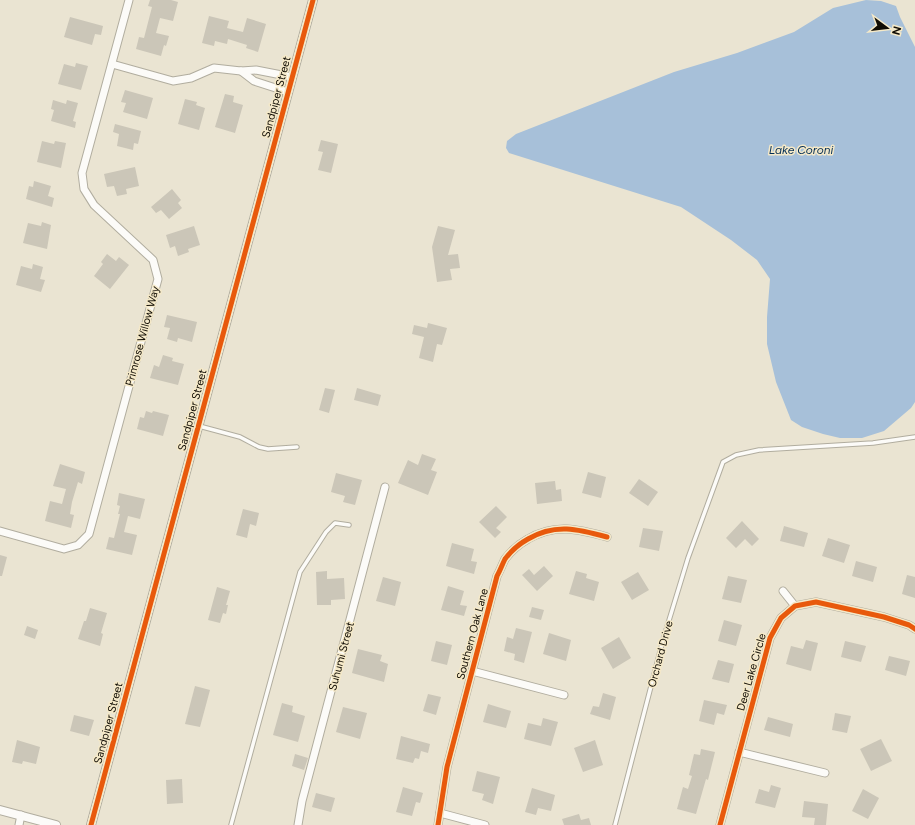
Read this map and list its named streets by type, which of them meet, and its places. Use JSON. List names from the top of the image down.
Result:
{
  "streets": {
    "street": [
      "Sandpiper Street",
      "Primrose Willow Way",
      "Southern Oak Lane",
      "Suhumi Street",
      "Deer Lake Circle"
    ],
    "lane": ["Orchard Drive"]
  },
  "water": ["Lake Coroni"],
  "north": "right"
}
